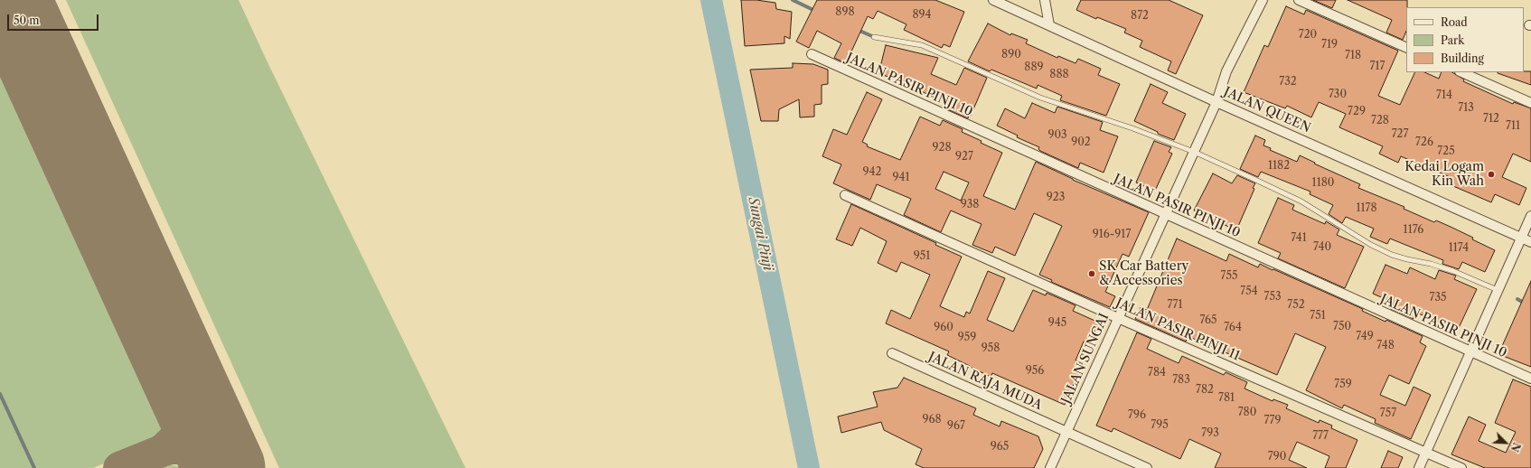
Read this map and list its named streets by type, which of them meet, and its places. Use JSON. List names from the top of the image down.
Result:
{
  "streets": {
    "street": [
      "JALAN PASIR PINJI 10",
      "JALAN QUEEN",
      "JALAN PASIR PINJI 11",
      "JALAN SUNGAI",
      "JALAN RAJA MUDA"
    ]
  },
  "crossings": [
    ["JALAN PASIR PINJI 10", "JALAN SUNGAI"],
    ["JALAN QUEEN", "JALAN SUNGAI"],
    ["JALAN PASIR PINJI 11", "JALAN SUNGAI"],
    ["JALAN SUNGAI", "JALAN RAJA MUDA"]
  ],
  "water": ["Sungai Pinji"],
  "places": ["Kedai Logam Kin Wah", "SK Car Battery & Accessories"],
  "house_numbers": [
    "898",
    "894",
    "872",
    "720",
    "719",
    "890",
    "718",
    "717",
    "889",
    "888",
    "732",
    "730",
    "714",
    "713",
    "729",
    "712",
    "728",
    "711",
    "727",
    "903",
    "902",
    "726",
    "928",
    "725",
    "927",
    "1182",
    "942",
    "941",
    "1180",
    "923",
    "938",
    "1178",
    "1176",
    "916-917",
    "741",
    "740",
    "1174",
    "951",
    "755",
    "754",
    "753",
    "735",
    "771",
    "752",
    "751",
    "765",
    "945",
    "750",
    "960",
    "764",
    "749",
    "959",
    "748",
    "958",
    "956",
    "784",
    "783",
    "759",
    "782",
    "781",
    "780",
    "757",
    "796",
    "968",
    "779",
    "795",
    "967",
    "793",
    "777",
    "965",
    "790"
  ],
  "legend": ["Road", "Park", "Building"],
  "scale_bar": "50 m",
  "north": "bottom right"
}
